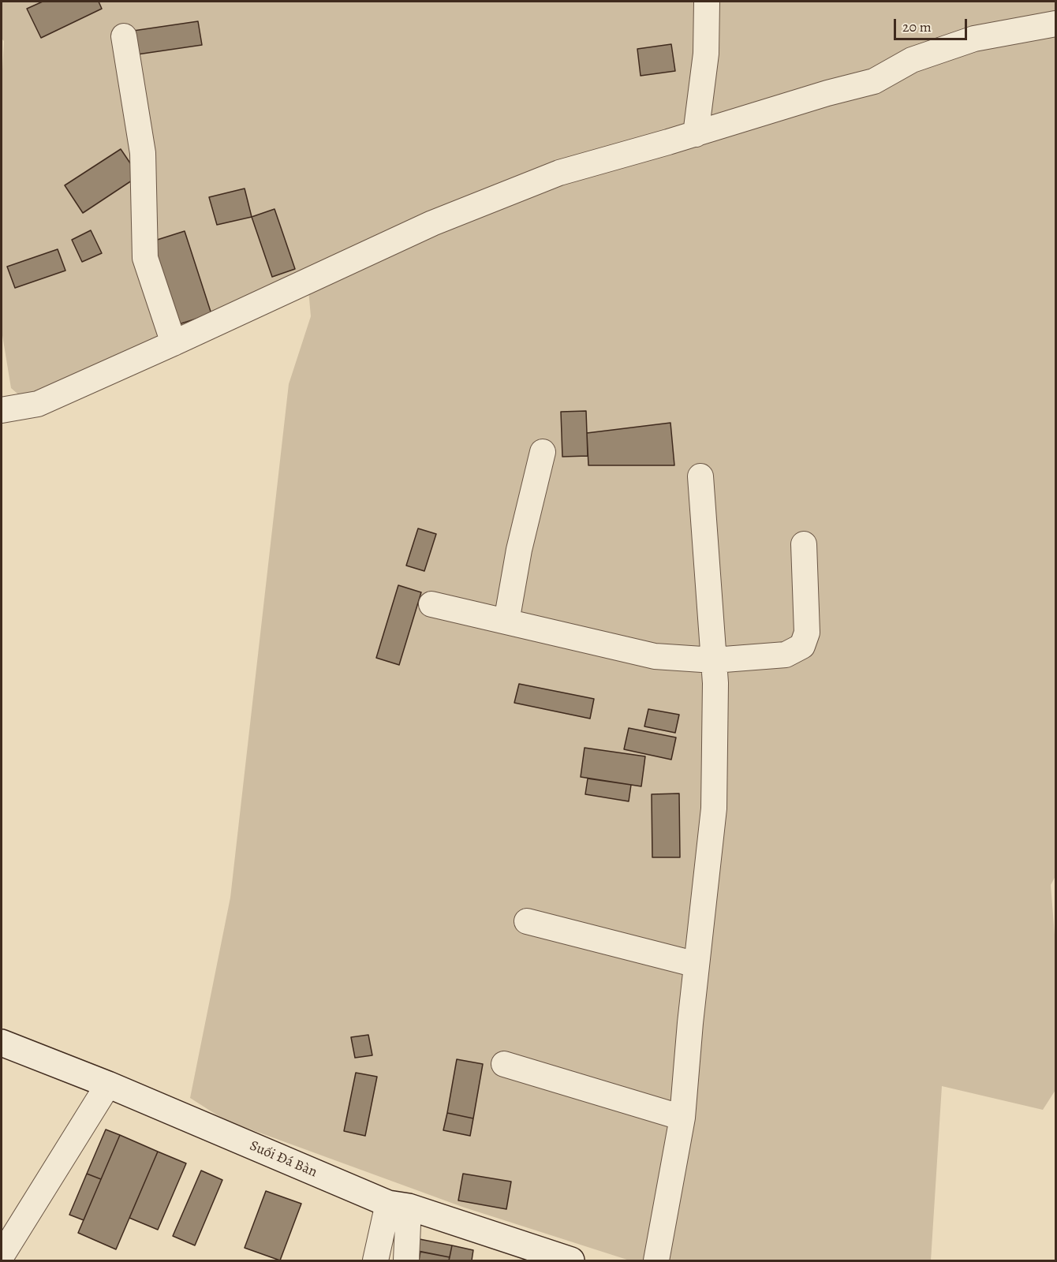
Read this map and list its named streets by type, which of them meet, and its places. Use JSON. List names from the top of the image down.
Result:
{
  "streets": {
    "street": ["Suối Đá Bàn"]
  },
  "scale_bar": "20 m"
}
